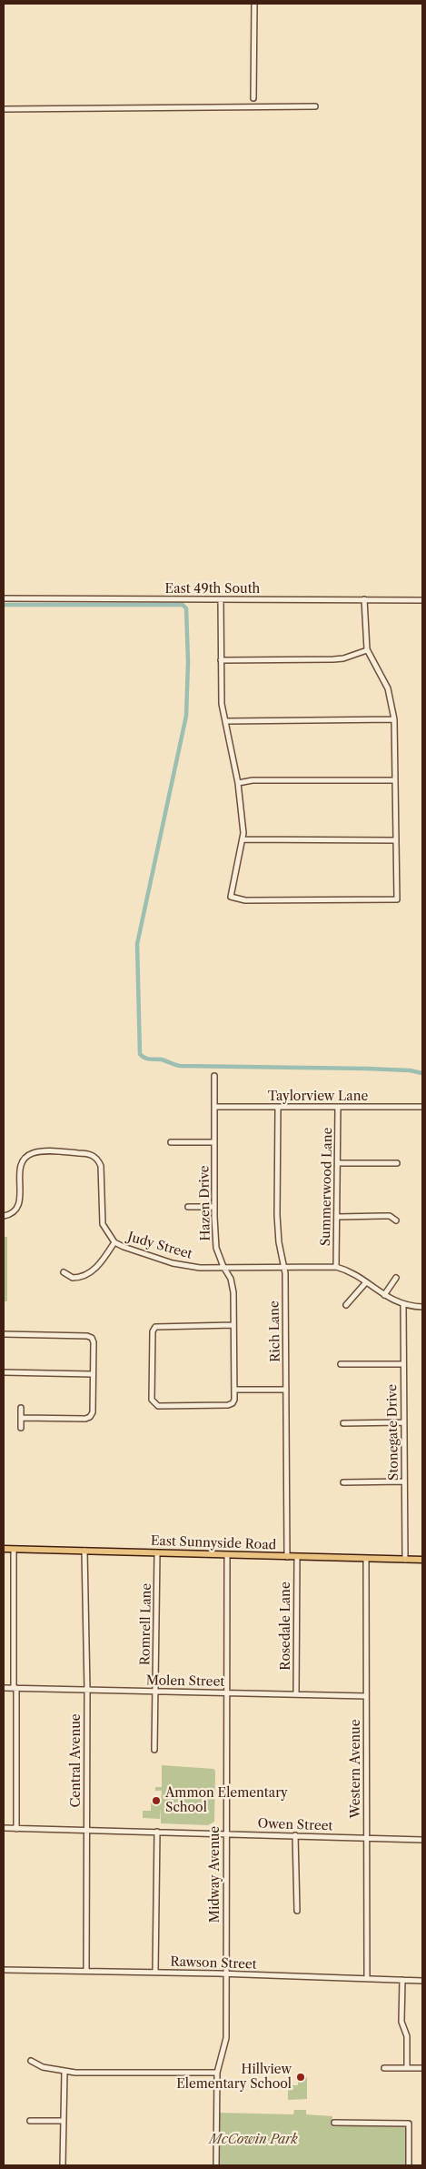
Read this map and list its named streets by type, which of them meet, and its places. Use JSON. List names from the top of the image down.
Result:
{
  "streets": {
    "main road": ["East Sunnyside Road"],
    "street": [
      "East 49th South",
      "Taylorview Lane",
      "Summerwood Lane",
      "Hazen Drive",
      "Judy Street",
      "Rich Lane",
      "Stonegate Drive",
      "Romrell Lane",
      "Rosedale Lane",
      "Molen Street",
      "Central Avenue",
      "Western Avenue",
      "Owen Street",
      "Midway Avenue",
      "Rawson Street"
    ]
  },
  "crossings": [
    ["Taylorview Lane", "Summerwood Lane"],
    ["Taylorview Lane", "Hazen Drive"],
    ["Taylorview Lane", "Rich Lane"],
    ["Summerwood Lane", "Judy Street"],
    ["Hazen Drive", "Judy Street"],
    ["Judy Street", "Rich Lane"],
    ["Judy Street", "Stonegate Drive"],
    ["Rich Lane", "East Sunnyside Road"],
    ["Stonegate Drive", "East Sunnyside Road"],
    ["East Sunnyside Road", "Romrell Lane"],
    ["East Sunnyside Road", "Rosedale Lane"],
    ["East Sunnyside Road", "Central Avenue"],
    ["East Sunnyside Road", "Western Avenue"],
    ["East Sunnyside Road", "Midway Avenue"],
    ["Romrell Lane", "Molen Street"],
    ["Rosedale Lane", "Molen Street"],
    ["Molen Street", "Central Avenue"],
    ["Molen Street", "Western Avenue"],
    ["Molen Street", "Midway Avenue"],
    ["Central Avenue", "Owen Street"],
    ["Central Avenue", "Rawson Street"],
    ["Western Avenue", "Owen Street"],
    ["Western Avenue", "Rawson Street"],
    ["Owen Street", "Midway Avenue"],
    ["Midway Avenue", "Rawson Street"]
  ],
  "parks": ["McCowin Park"],
  "places": ["Ammon Elementary School", "Hillview Elementary School"]
}
